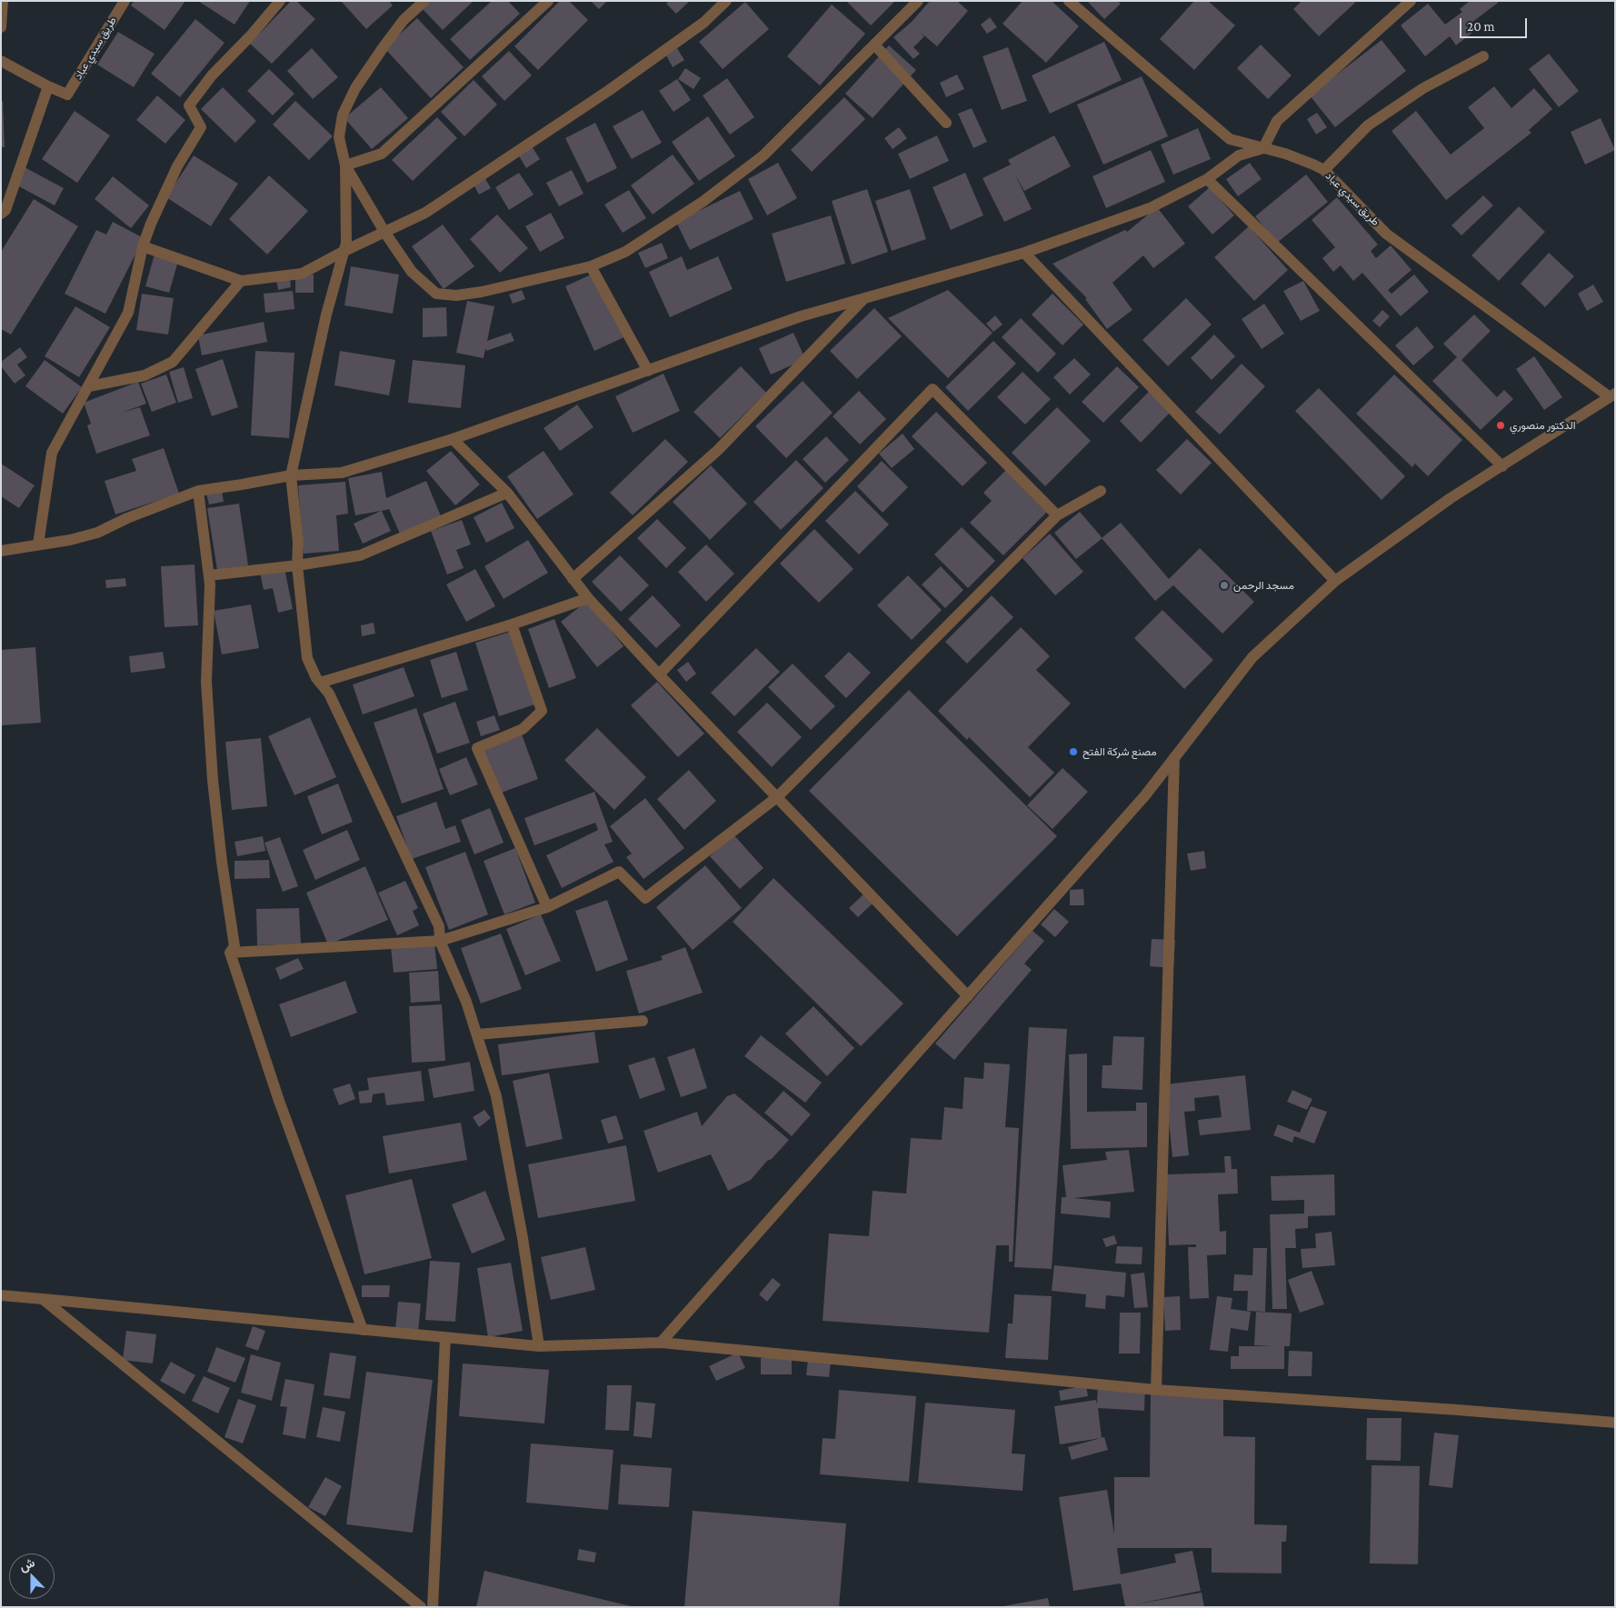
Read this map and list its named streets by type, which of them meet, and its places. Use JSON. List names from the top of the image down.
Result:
{
  "streets": {
    "street": ["طريق سيدي عباد"]
  },
  "places": ["الدكتور منصوري", "مسجد الرحمن", "مصنع شركة الفتح"],
  "scale_bar": "20 m",
  "north": "top"
}
